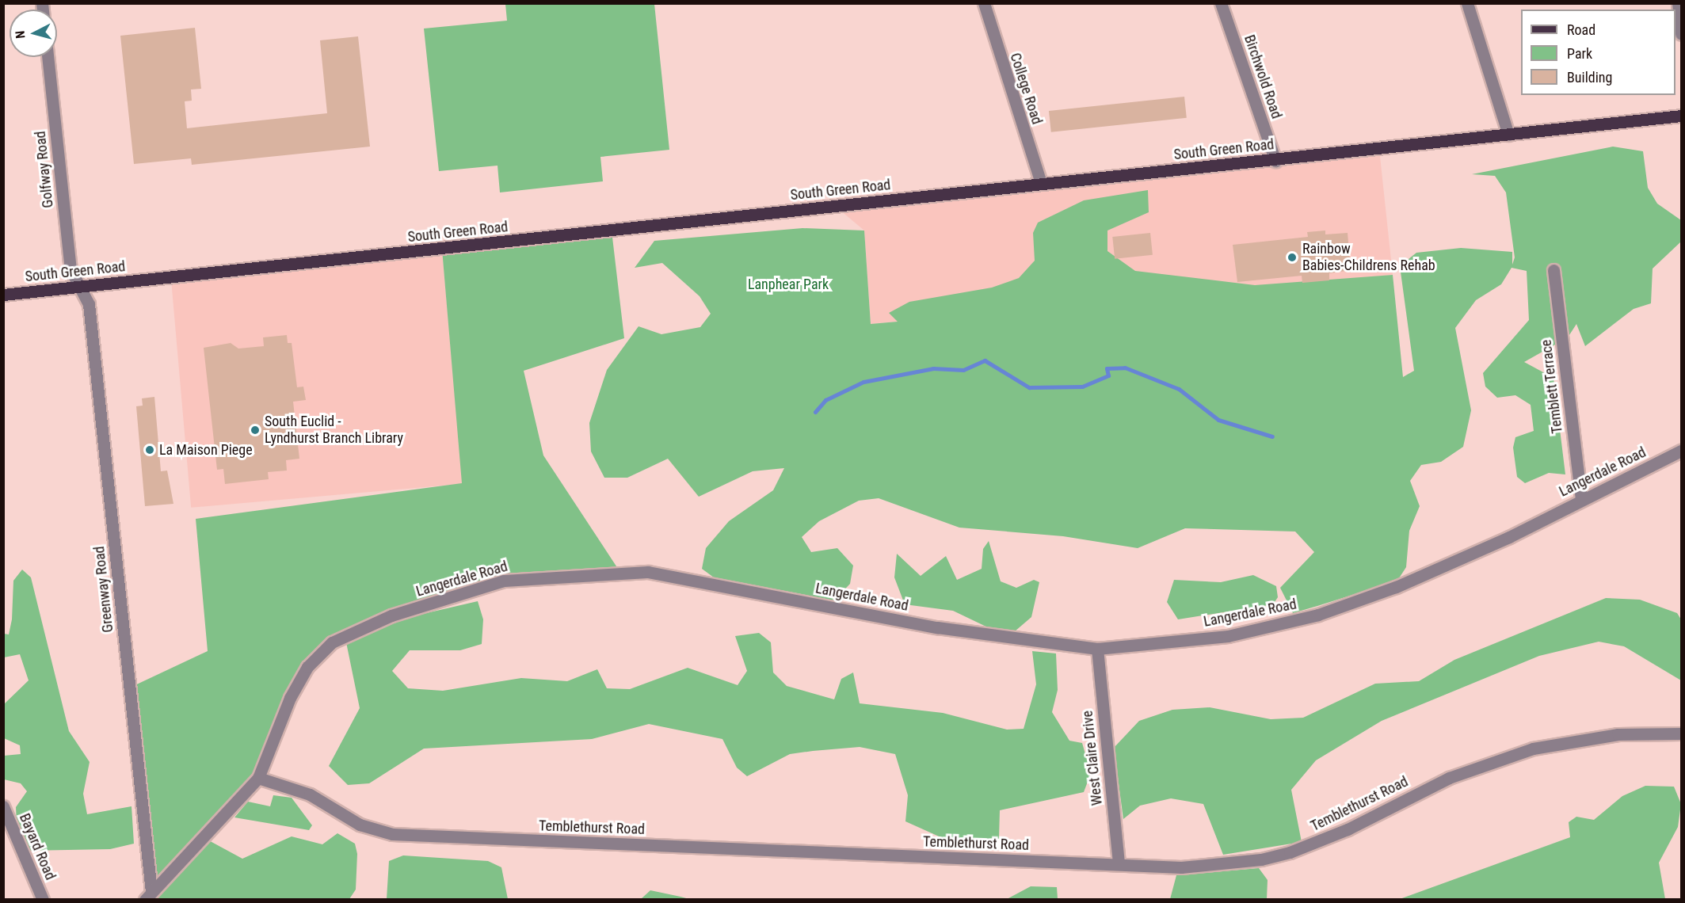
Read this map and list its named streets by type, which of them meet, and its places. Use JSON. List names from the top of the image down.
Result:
{
  "streets": {
    "main road": ["South Green Road"],
    "street": [
      "Birchwold Road",
      "College Road",
      "Golfway Road",
      "Temblett Terrace",
      "Langerdale Road",
      "Greenway Road",
      "West Claire Drive",
      "Temblethurst Road",
      "Bayard Road"
    ]
  },
  "crossings": [
    ["Birchwold Road", "South Green Road"],
    ["College Road", "South Green Road"],
    ["South Green Road", "Golfway Road"],
    ["South Green Road", "Greenway Road"],
    ["Golfway Road", "Greenway Road"],
    ["Temblett Terrace", "Langerdale Road"],
    ["Langerdale Road", "Greenway Road"],
    ["Langerdale Road", "West Claire Drive"],
    ["Langerdale Road", "Temblethurst Road"],
    ["West Claire Drive", "Temblethurst Road"]
  ],
  "parks": ["Lanphear Park"],
  "places": ["Rainbow Babies-Childrens Rehab", "South Euclid - Lyndhurst Branch Library", "La Maison Piege"],
  "legend": ["Road", "Park", "Building"],
  "north": "left"
}
